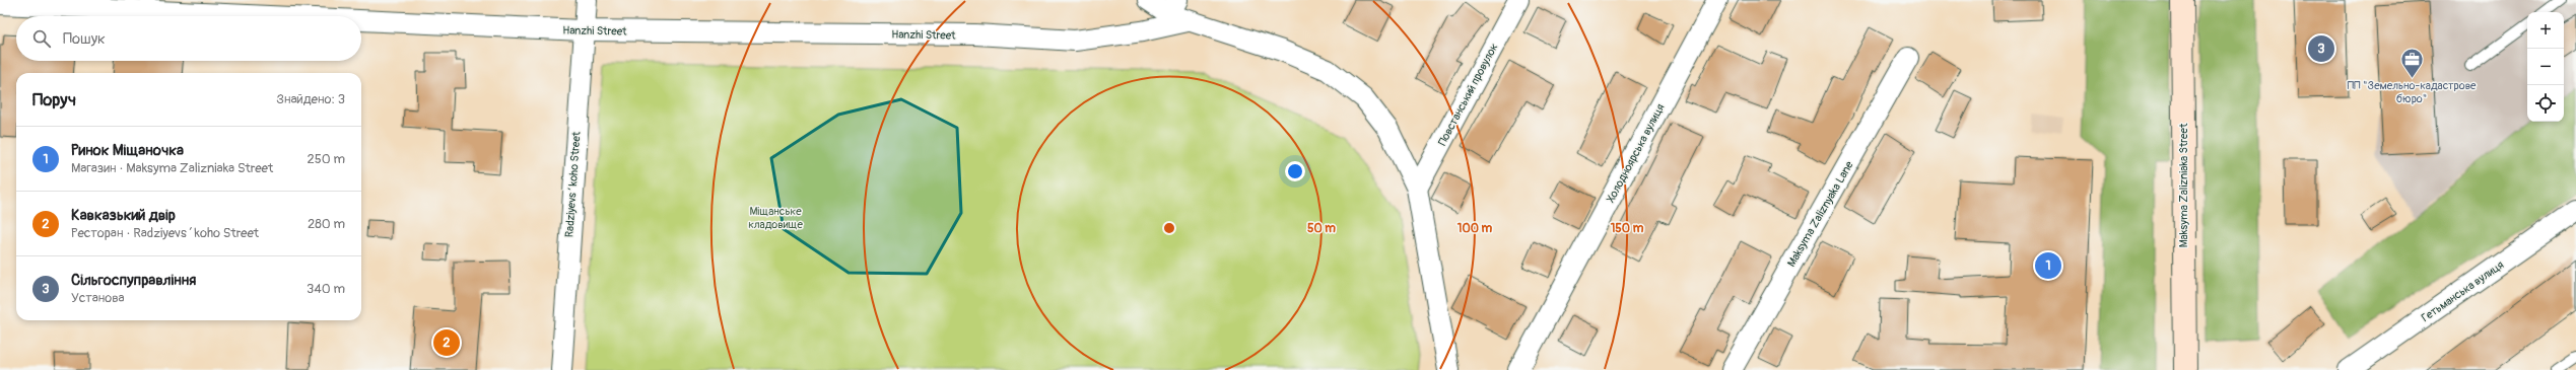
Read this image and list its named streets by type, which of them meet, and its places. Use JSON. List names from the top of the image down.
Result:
{
  "streets": {
    "main road": ["Maksyma Zalizniaka Street"],
    "street": [
      "Hanzhi Street",
      "Повстанський провулок",
      "Холодноярська вулиця",
      "Radziyevsʹkoho Street",
      "Maksyma Zaliznyaka Lane",
      "Гетьманська вулиця"
    ]
  },
  "crossings": [
    ["Hanzhi Street", "Radziyevsʹkoho Street"]
  ],
  "parks": ["Міщанське кладовище"],
  "places": {
    "office": ["ПП \"Земельно-кадастрове бюро\""]
  },
  "page": {
    "map_buttons": ["+", "−"],
    "search": "Пошук",
    "pins": ["3", "1", "2"],
    "heading": ["Поруч", "Знайдено: 3"],
    "list": [
      {
        "mark": "1",
        "name": "Ринок Міщаночка",
        "note": "Магазин · Maksyma Zalizniaka Street",
        "value": "250 m"
      },
      {
        "mark": "2",
        "name": "Кавказький двір",
        "note": "Ресторан · Radziyevsʹkoho Street",
        "value": "280 m"
      },
      {
        "mark": "3",
        "name": "Сільгоспуправління",
        "note": "Установа",
        "value": "340 m"
      }
    ]
  },
  "rings": ["50 m", "100 m", "150 m"]
}
